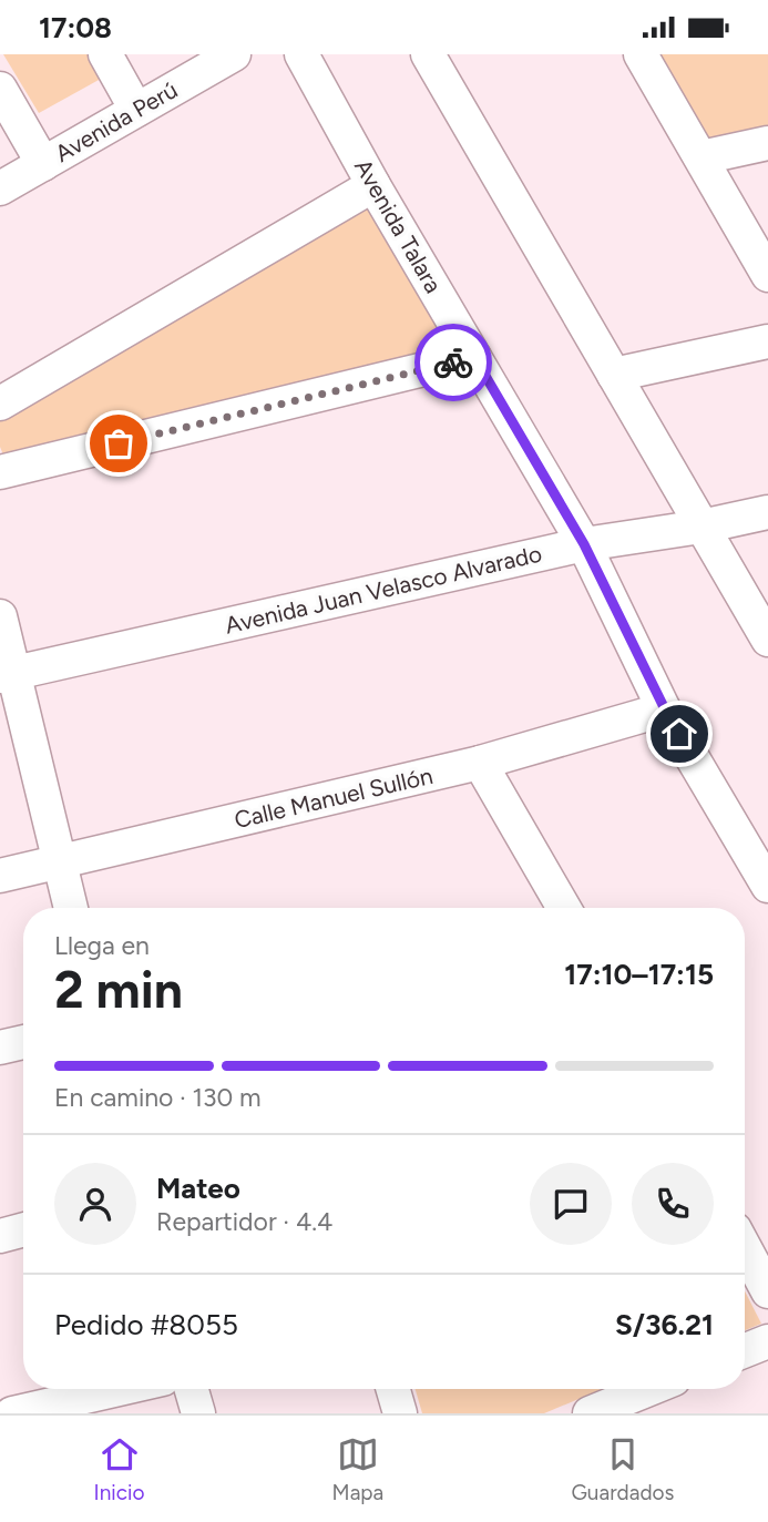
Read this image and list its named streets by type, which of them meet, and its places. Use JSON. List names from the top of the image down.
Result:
{
  "streets": {
    "street": [
      "Avenida Perú",
      "Avenida Talara",
      "Avenida Juan Velasco Alvarado",
      "Calle Manuel Sullón"
    ]
  },
  "crossings": [
    ["Avenida Talara", "Avenida Juan Velasco Alvarado"],
    ["Avenida Talara", "Calle Manuel Sullón"]
  ],
  "page": {
    "status": "17:08",
    "heading": ["2 min", "Llega en", "17:10–17:15"],
    "panel": [
      "Mateo",
      "Repartidor · 4.4",
      "Pedido #8055",
      "S/36.21"
    ],
    "bar": "En camino · 130 m",
    "tabs": ["Inicio", "Mapa", "Guardados"]
  }
}
